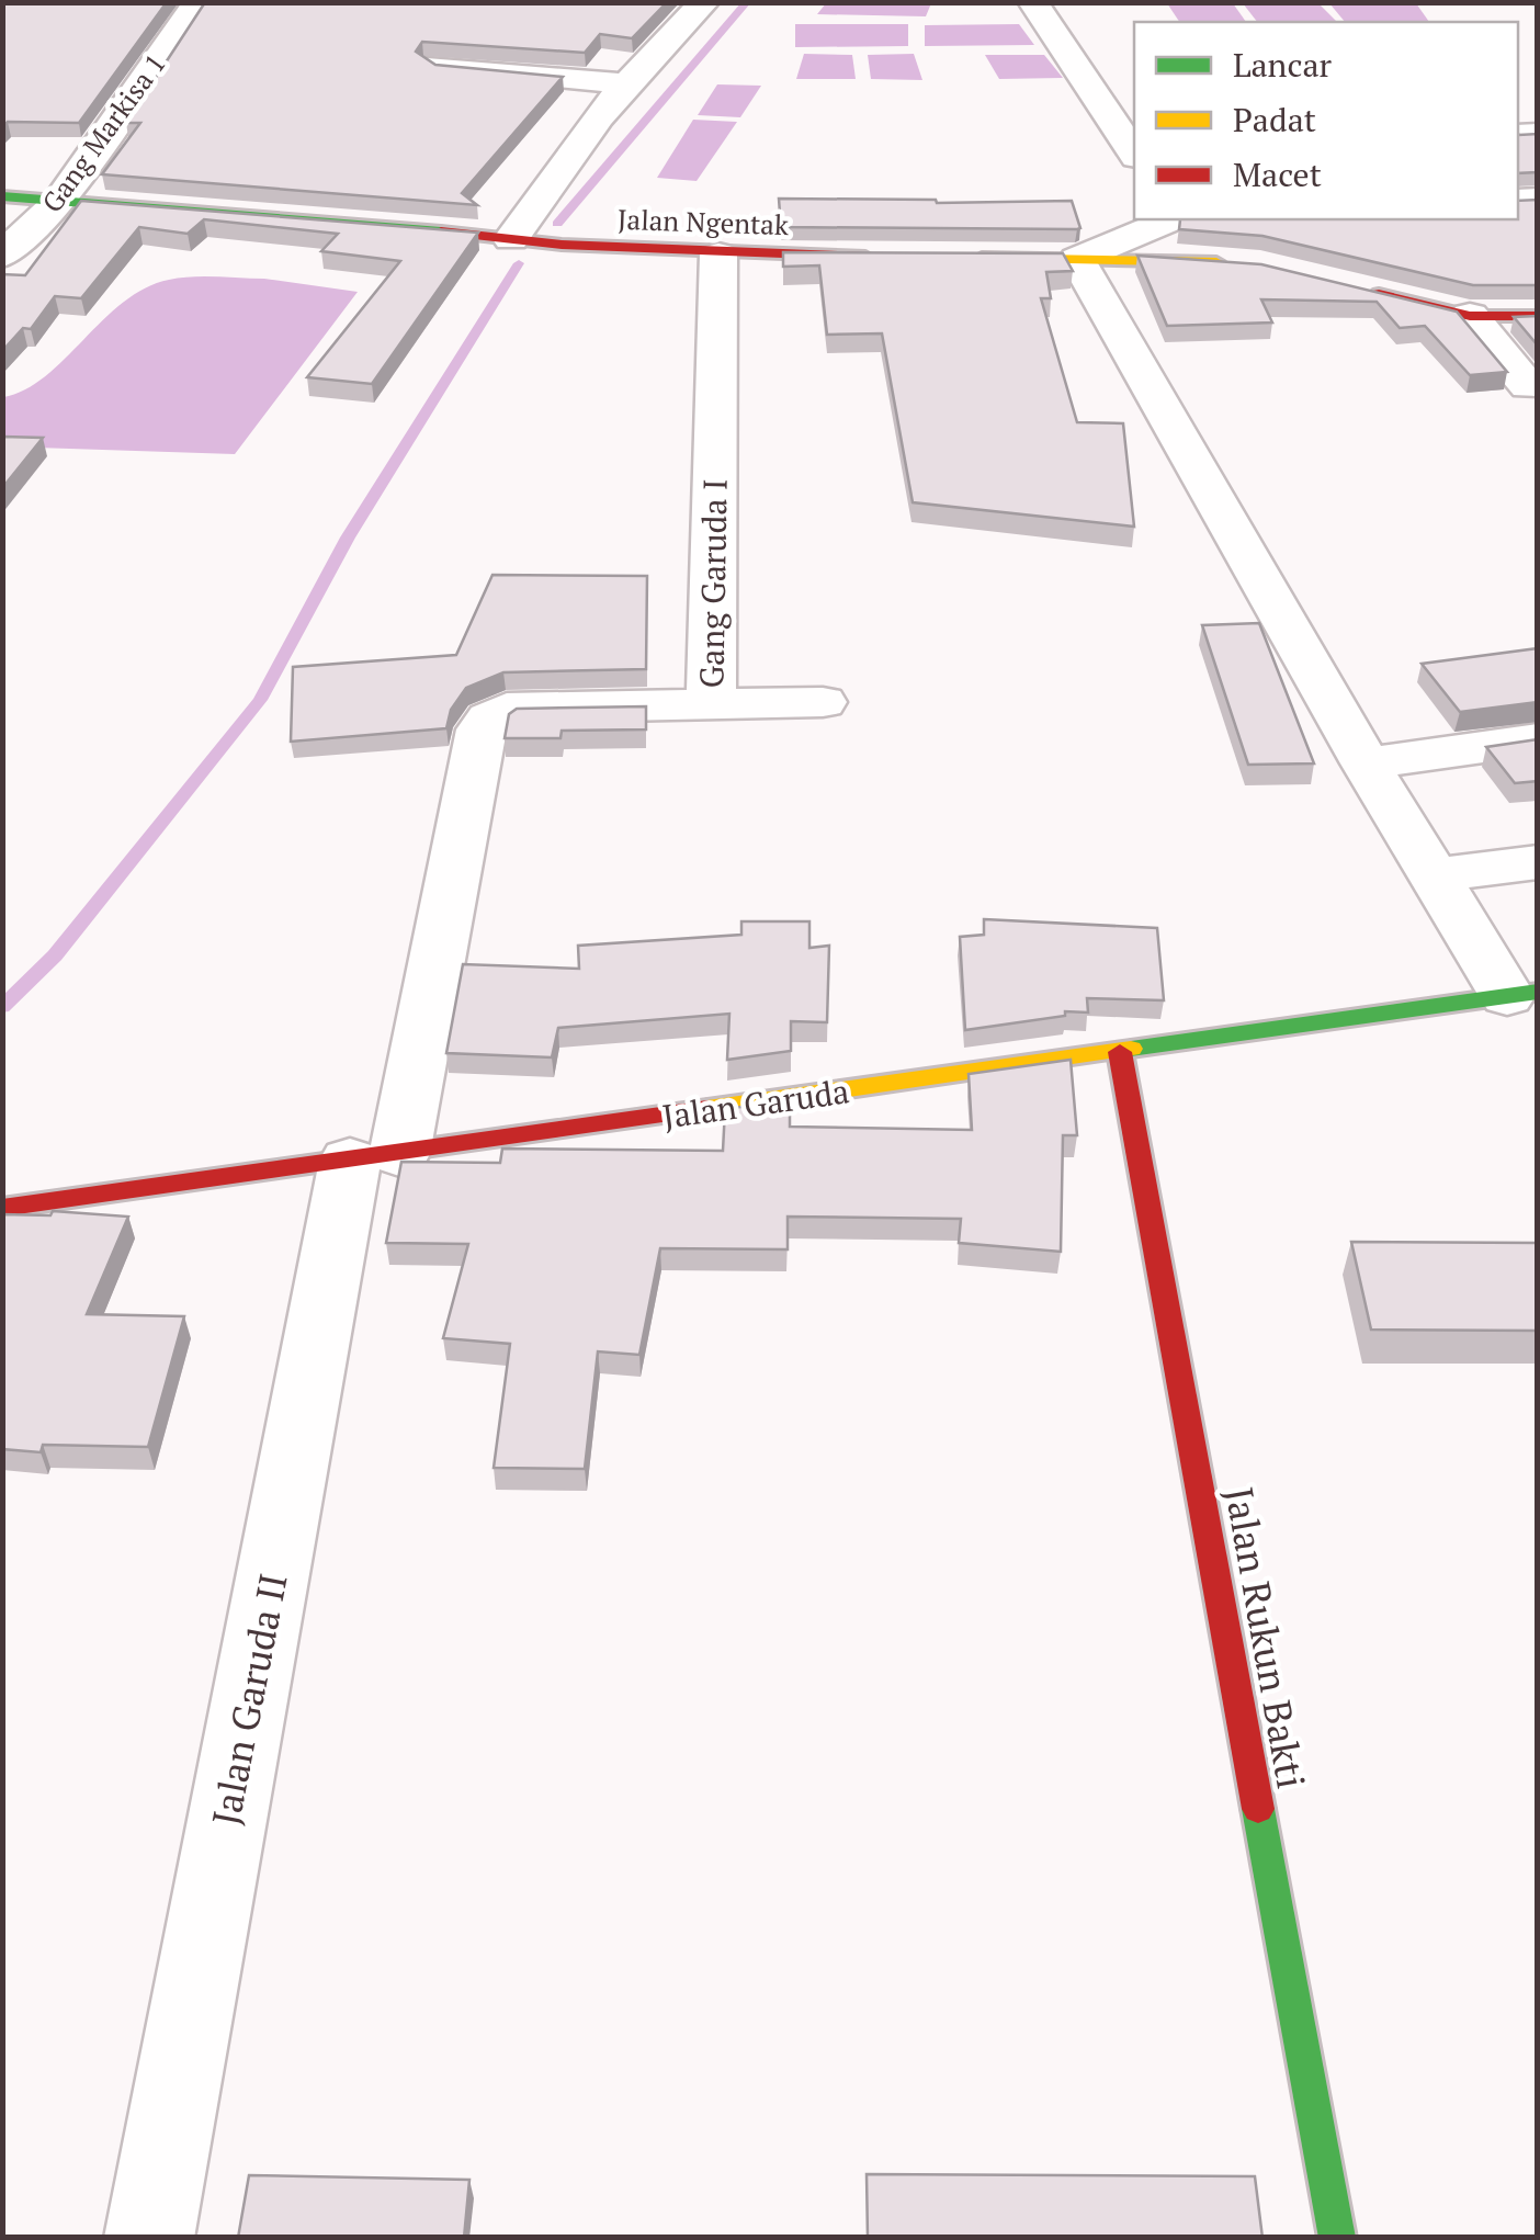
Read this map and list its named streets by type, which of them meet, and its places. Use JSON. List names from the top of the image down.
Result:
{
  "streets": {
    "street": [
      "Gang Markisa 1",
      "Jalan Ngentak",
      "Gang Garuda I",
      "Jalan Garuda",
      "Jalan Rukun Bakti",
      "Jalan Garuda II"
    ]
  },
  "crossings": [
    ["Gang Markisa 1", "Jalan Ngentak"],
    ["Jalan Ngentak", "Gang Garuda I"],
    ["Gang Garuda I", "Jalan Garuda"],
    ["Gang Garuda I", "Jalan Garuda II"],
    ["Jalan Garuda", "Jalan Rukun Bakti"],
    ["Jalan Garuda", "Jalan Garuda II"]
  ],
  "legend": ["Lancar", "Padat", "Macet"]
}
